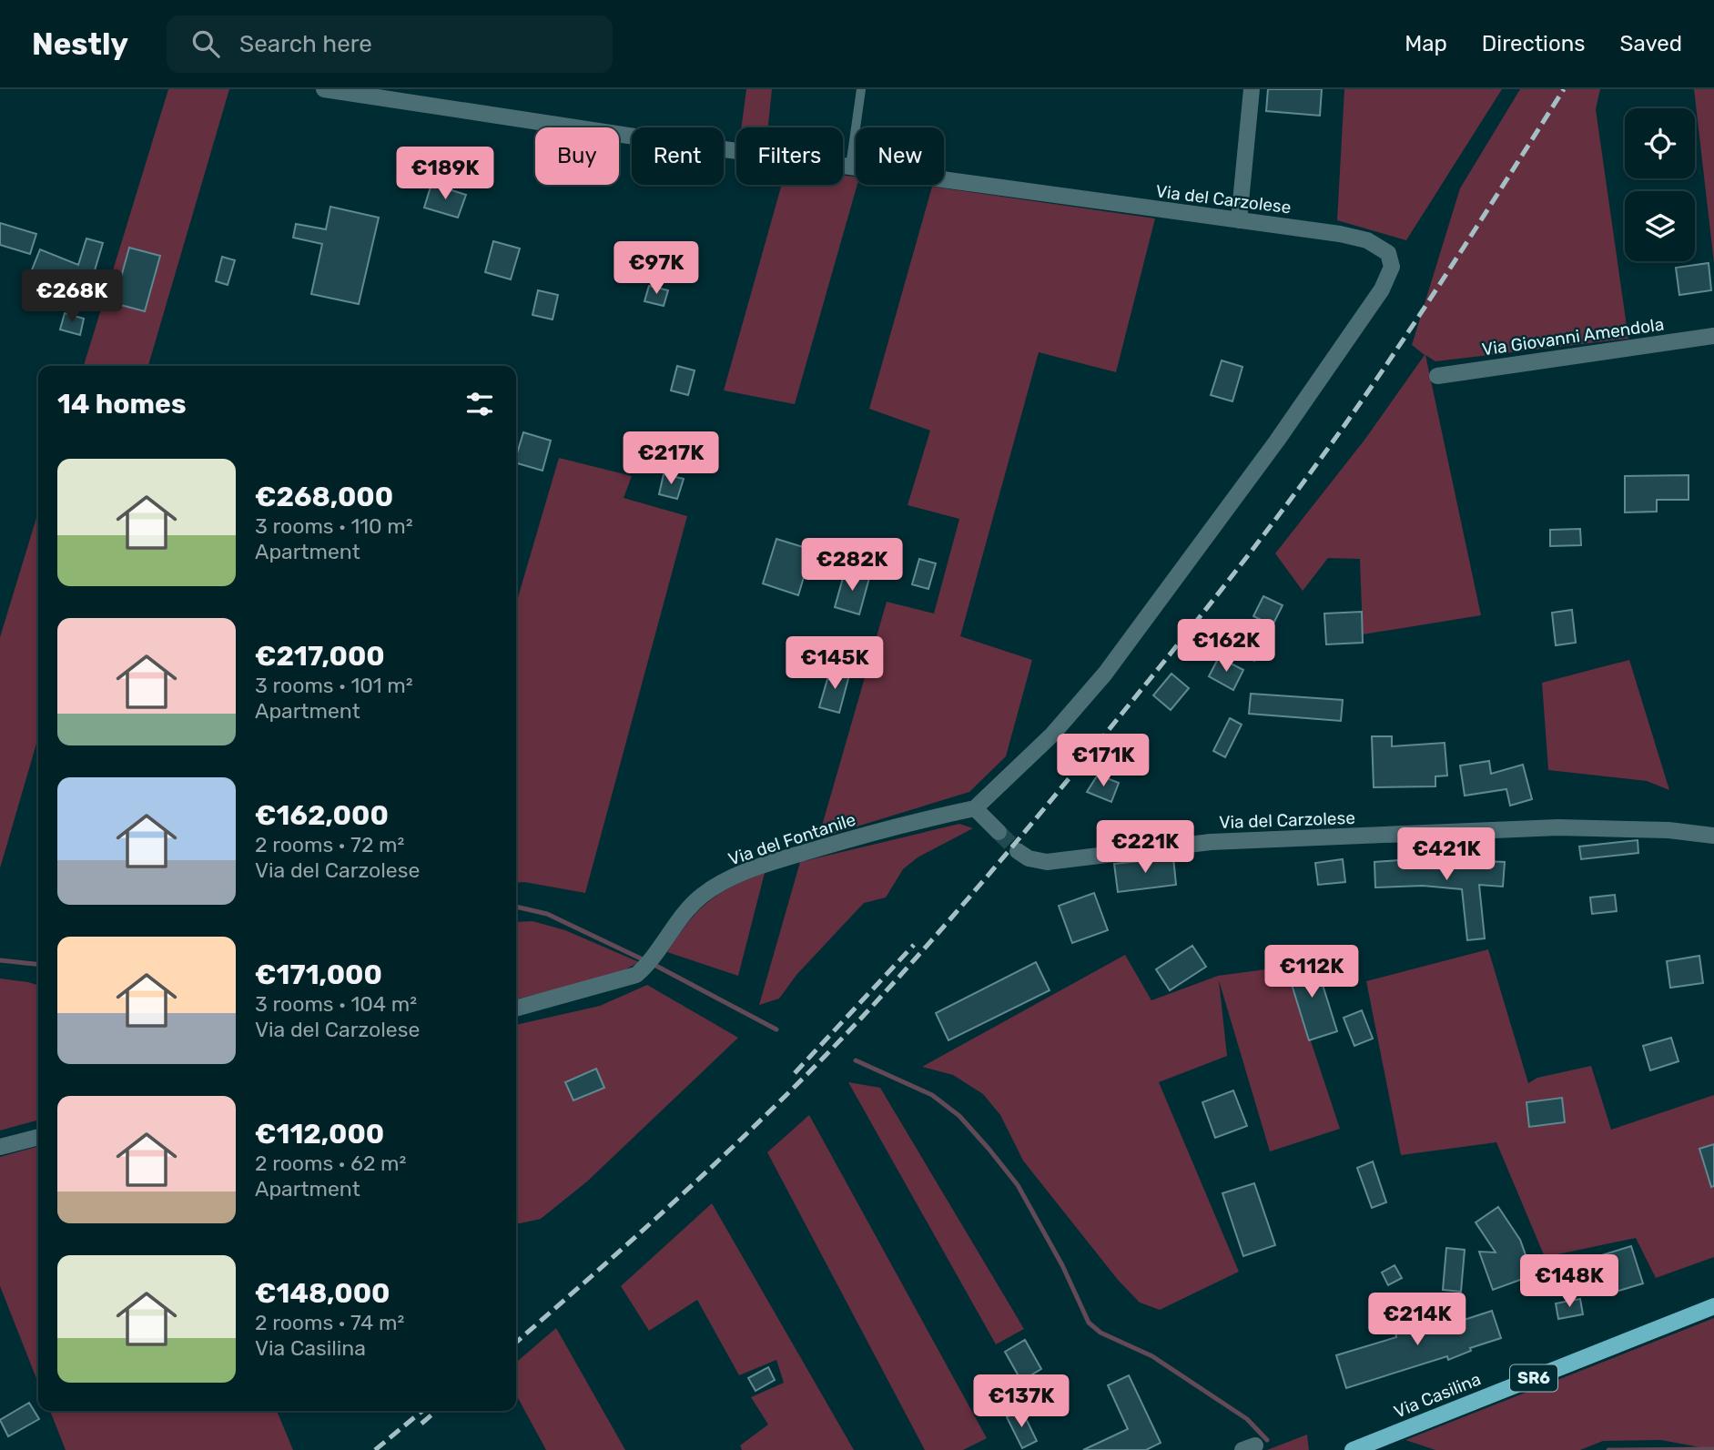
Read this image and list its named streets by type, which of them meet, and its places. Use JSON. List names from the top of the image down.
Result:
{
  "streets": {
    "main road": ["SR6", "Via Casilina"],
    "street": ["Via del Carzolese", "Via Giovanni Amendola", "Via del Fontanile"]
  },
  "crossings": [
    ["Via del Carzolese", "Via del Fontanile"]
  ],
  "page": {
    "header": "Nestly",
    "search": "Search here",
    "nav": ["Map", "Directions", "Saved"],
    "chip": [
      "Buy",
      "Rent",
      "Filters",
      "New"
    ],
    "price": [
      "€189K",
      "€97K",
      "€268K",
      "€217K",
      "€282K",
      "€162K",
      "€145K",
      "€171K",
      "€221K",
      "€421K",
      "€112K",
      "€148K",
      "€214K",
      "€137K"
    ],
    "heading": "14 homes",
    "list": [
      {
        "name": "€268,000",
        "note": "3 rooms · 110 m² · Apartment"
      },
      {
        "name": "€217,000",
        "note": "3 rooms · 101 m² · Apartment"
      },
      {
        "name": "€162,000",
        "note": "2 rooms · 72 m² · Via del Carzolese"
      },
      {
        "name": "€171,000",
        "note": "3 rooms · 104 m² · Via del Carzolese"
      },
      {
        "name": "€112,000",
        "note": "2 rooms · 62 m² · Apartment"
      },
      {
        "name": "€148,000",
        "note": "2 rooms · 74 m² · Via Casilina"
      }
    ]
  }
}
